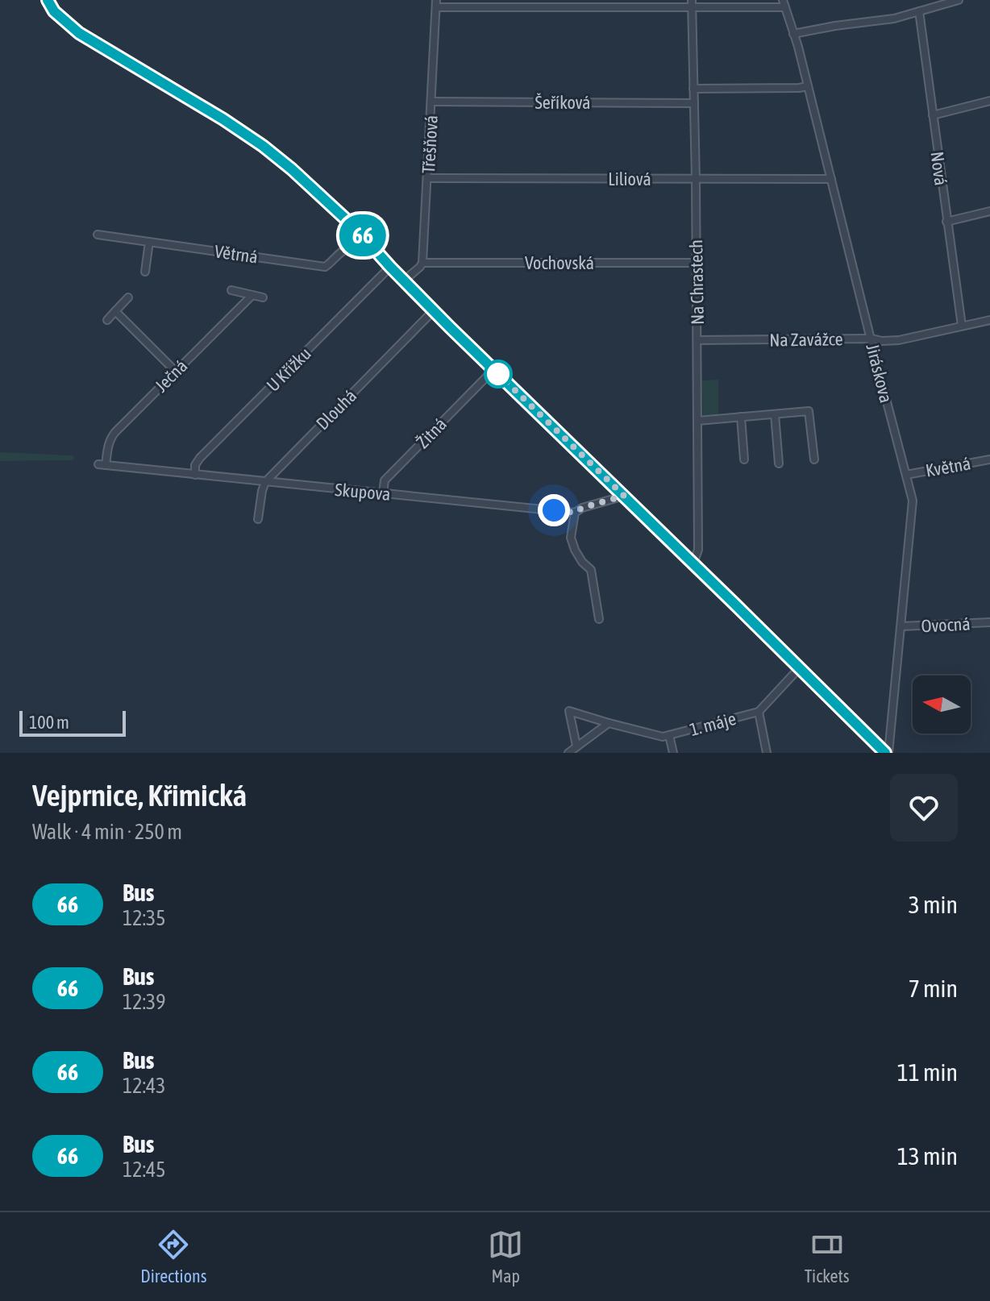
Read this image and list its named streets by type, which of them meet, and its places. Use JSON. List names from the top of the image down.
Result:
{
  "streets": {
    "street": [
      "Šeříková",
      "Třešňová",
      "Nová",
      "Liliová",
      "Větrná",
      "Vochovská",
      "Na Chrastech",
      "Na Zavážce",
      "U Křížku",
      "Jiráskova",
      "Ječná",
      "Dlouhá",
      "Žitná",
      "Květná",
      "Skupova",
      "Ovocná",
      "1. máje"
    ]
  },
  "crossings": [
    ["Šeříková", "Třešňová"],
    ["Šeříková", "Na Chrastech"],
    ["Třešňová", "Liliová"],
    ["Třešňová", "Vochovská"],
    ["Nová", "Na Zavážce"],
    ["Liliová", "Na Chrastech"],
    ["Liliová", "Jiráskova"],
    ["Vochovská", "Na Chrastech"],
    ["Na Chrastech", "Na Zavážce"],
    ["Na Zavážce", "Jiráskova"],
    ["U Křížku", "Skupova"],
    ["Jiráskova", "Květná"],
    ["Jiráskova", "Ovocná"],
    ["Ječná", "Skupova"],
    ["Dlouhá", "Skupova"],
    ["Žitná", "Skupova"]
  ],
  "lines": ["bus line 66"],
  "scale_bar": "100 m",
  "north": "left",
  "page": {
    "on_map": "66",
    "scale": "100 m",
    "heading": ["Vejprnice, Křimická", "Walk · 4 min · 250 m"],
    "list": [
      {
        "mark": "66",
        "name": "Bus",
        "note": "12:35",
        "value": "3 min"
      },
      {
        "mark": "66",
        "name": "Bus",
        "note": "12:39",
        "value": "7 min"
      },
      {
        "mark": "66",
        "name": "Bus",
        "note": "12:43",
        "value": "11 min"
      },
      {
        "mark": "66",
        "name": "Bus",
        "note": "12:45",
        "value": "13 min"
      }
    ],
    "tabs": ["Directions", "Map", "Tickets"]
  }
}
